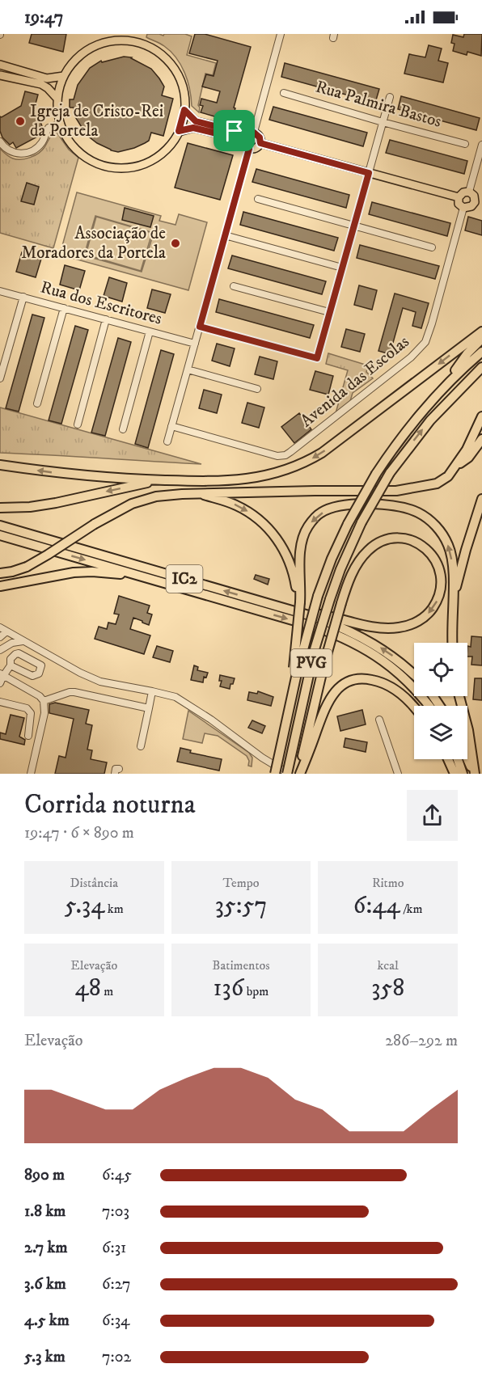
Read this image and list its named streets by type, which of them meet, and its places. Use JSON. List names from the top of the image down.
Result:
{
  "streets": {
    "highway": ["IC2", "PVG"],
    "street": ["Rua Palmira Bastos", "Rua dos Escritores", "Avenida das Escolas"]
  },
  "places": ["Igreja de Cristo-Rei da Portela", "Associação de Moradores da Portela"],
  "page": {
    "status": "19:47",
    "heading": ["Corrida noturna", "19:47 · 6 × 890 m"],
    "stats": [
      ["Distância", "5.34 km"],
      ["Tempo", "35:57"],
      ["Ritmo", "6:44 /km"],
      ["Elevação", "48 m"],
      ["Batimentos", "136 bpm"],
      ["kcal", "358"]
    ],
    "chart": ["Elevação", "286–292 m"],
    "list": [
      {
        "name": "890 m",
        "note": "6:45"
      },
      {
        "name": "1.8 km",
        "note": "7:03"
      },
      {
        "name": "2.7 km",
        "note": "6:31"
      },
      {
        "name": "3.6 km",
        "note": "6:27"
      },
      {
        "name": "4.5 km",
        "note": "6:34"
      },
      {
        "name": "5.3 km",
        "note": "7:02"
      }
    ]
  }
}
